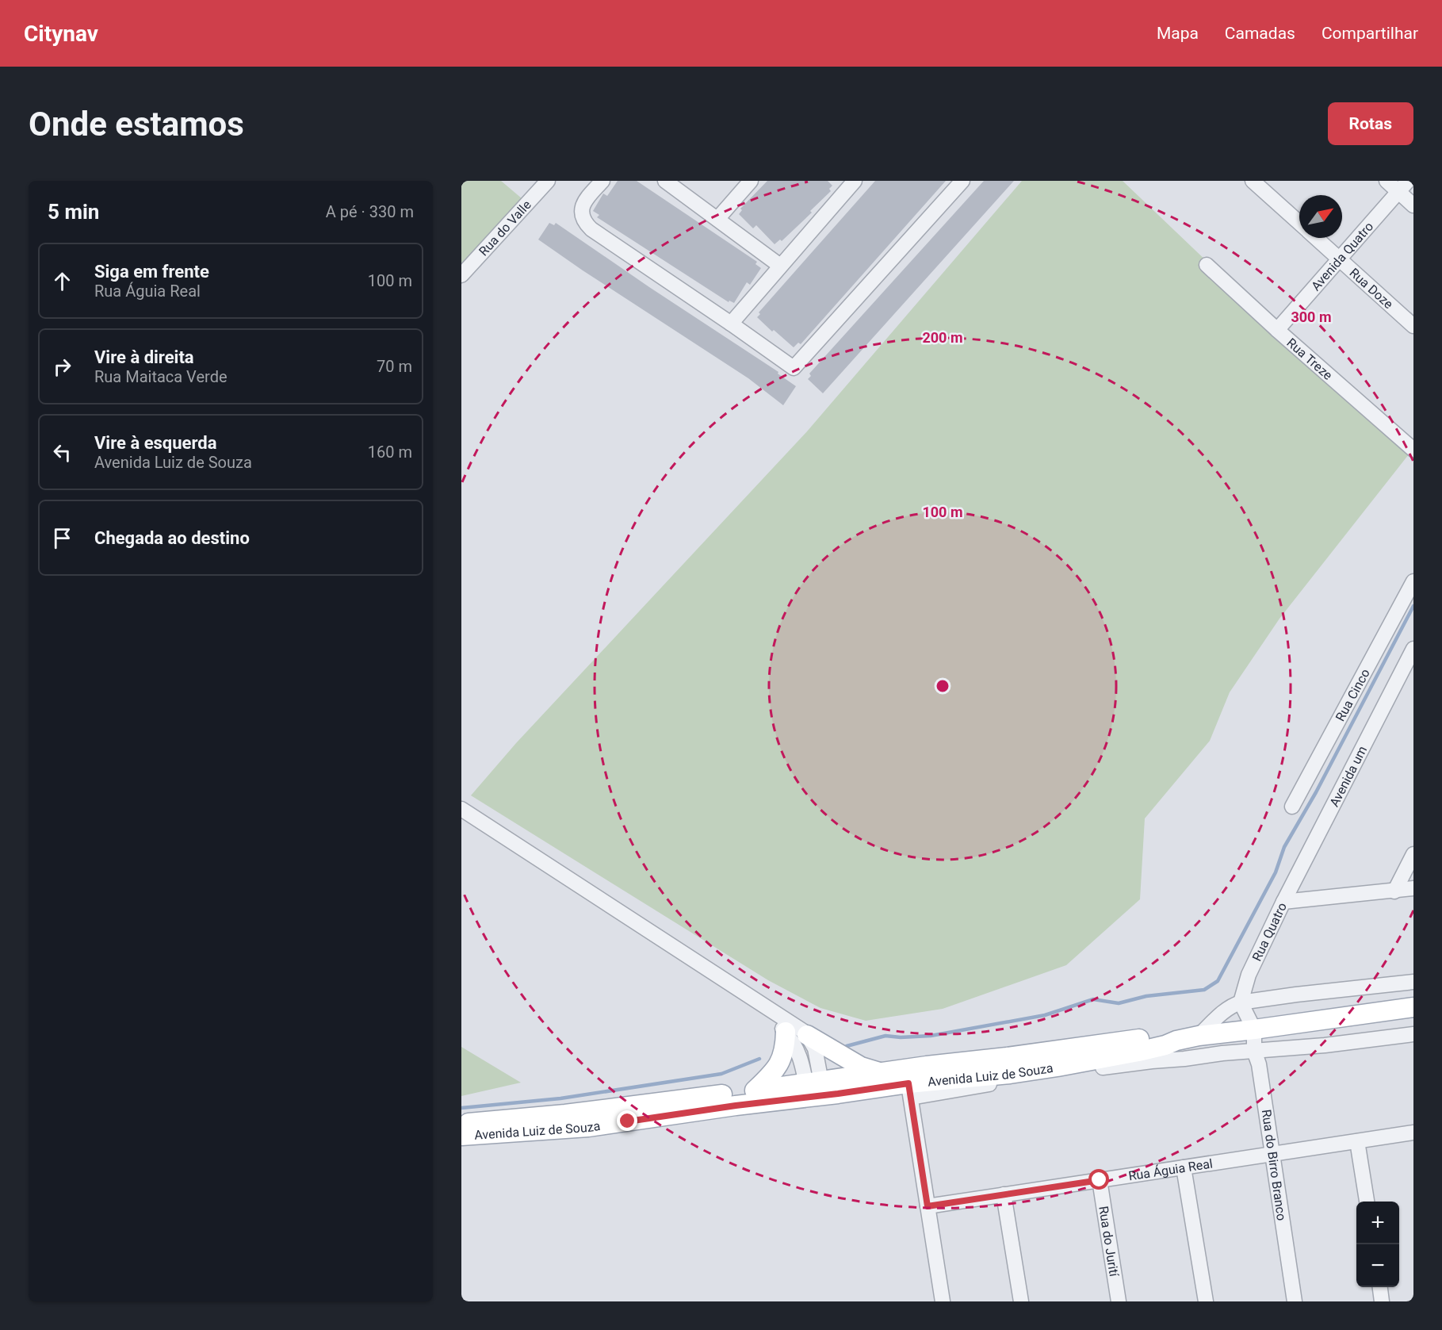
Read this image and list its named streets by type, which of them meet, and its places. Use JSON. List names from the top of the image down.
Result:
{
  "streets": {
    "main road": ["Avenida Luiz de Souza"],
    "street": [
      "Rua do Valle",
      "Avenida Quatro",
      "Rua Doze",
      "Rua Treze",
      "Rua Cinco",
      "Avenida um",
      "Rua Quatro",
      "Rua do Birro Branco",
      "Rua Águia Real",
      "Rua do Jurití"
    ]
  },
  "crossings": [
    ["Avenida Quatro", "Rua Doze"],
    ["Avenida Quatro", "Rua Treze"],
    ["Avenida um", "Rua Quatro"],
    ["Avenida Luiz de Souza", "Rua do Birro Branco"],
    ["Rua do Birro Branco", "Rua Águia Real"],
    ["Rua Águia Real", "Rua do Jurití"]
  ],
  "north": "top right",
  "page": {
    "header": "Citynav",
    "nav": ["Mapa", "Camadas", "Compartilhar"],
    "buttons": "Rotas",
    "title": "Onde estamos",
    "heading": ["5 min", "A pé · 330 m"],
    "list": [
      ["Siga em frente", "Rua Águia Real", "100 m"],
      ["Vire à direita", "Rua Maitaca Verde", "70 m"],
      ["Vire à esquerda", "Avenida Luiz de Souza", "160 m"],
      "Chegada ao destino"
    ],
    "map_buttons": ["+", "−"]
  },
  "rings": ["300 m", "200 m", "100 m"]
}
